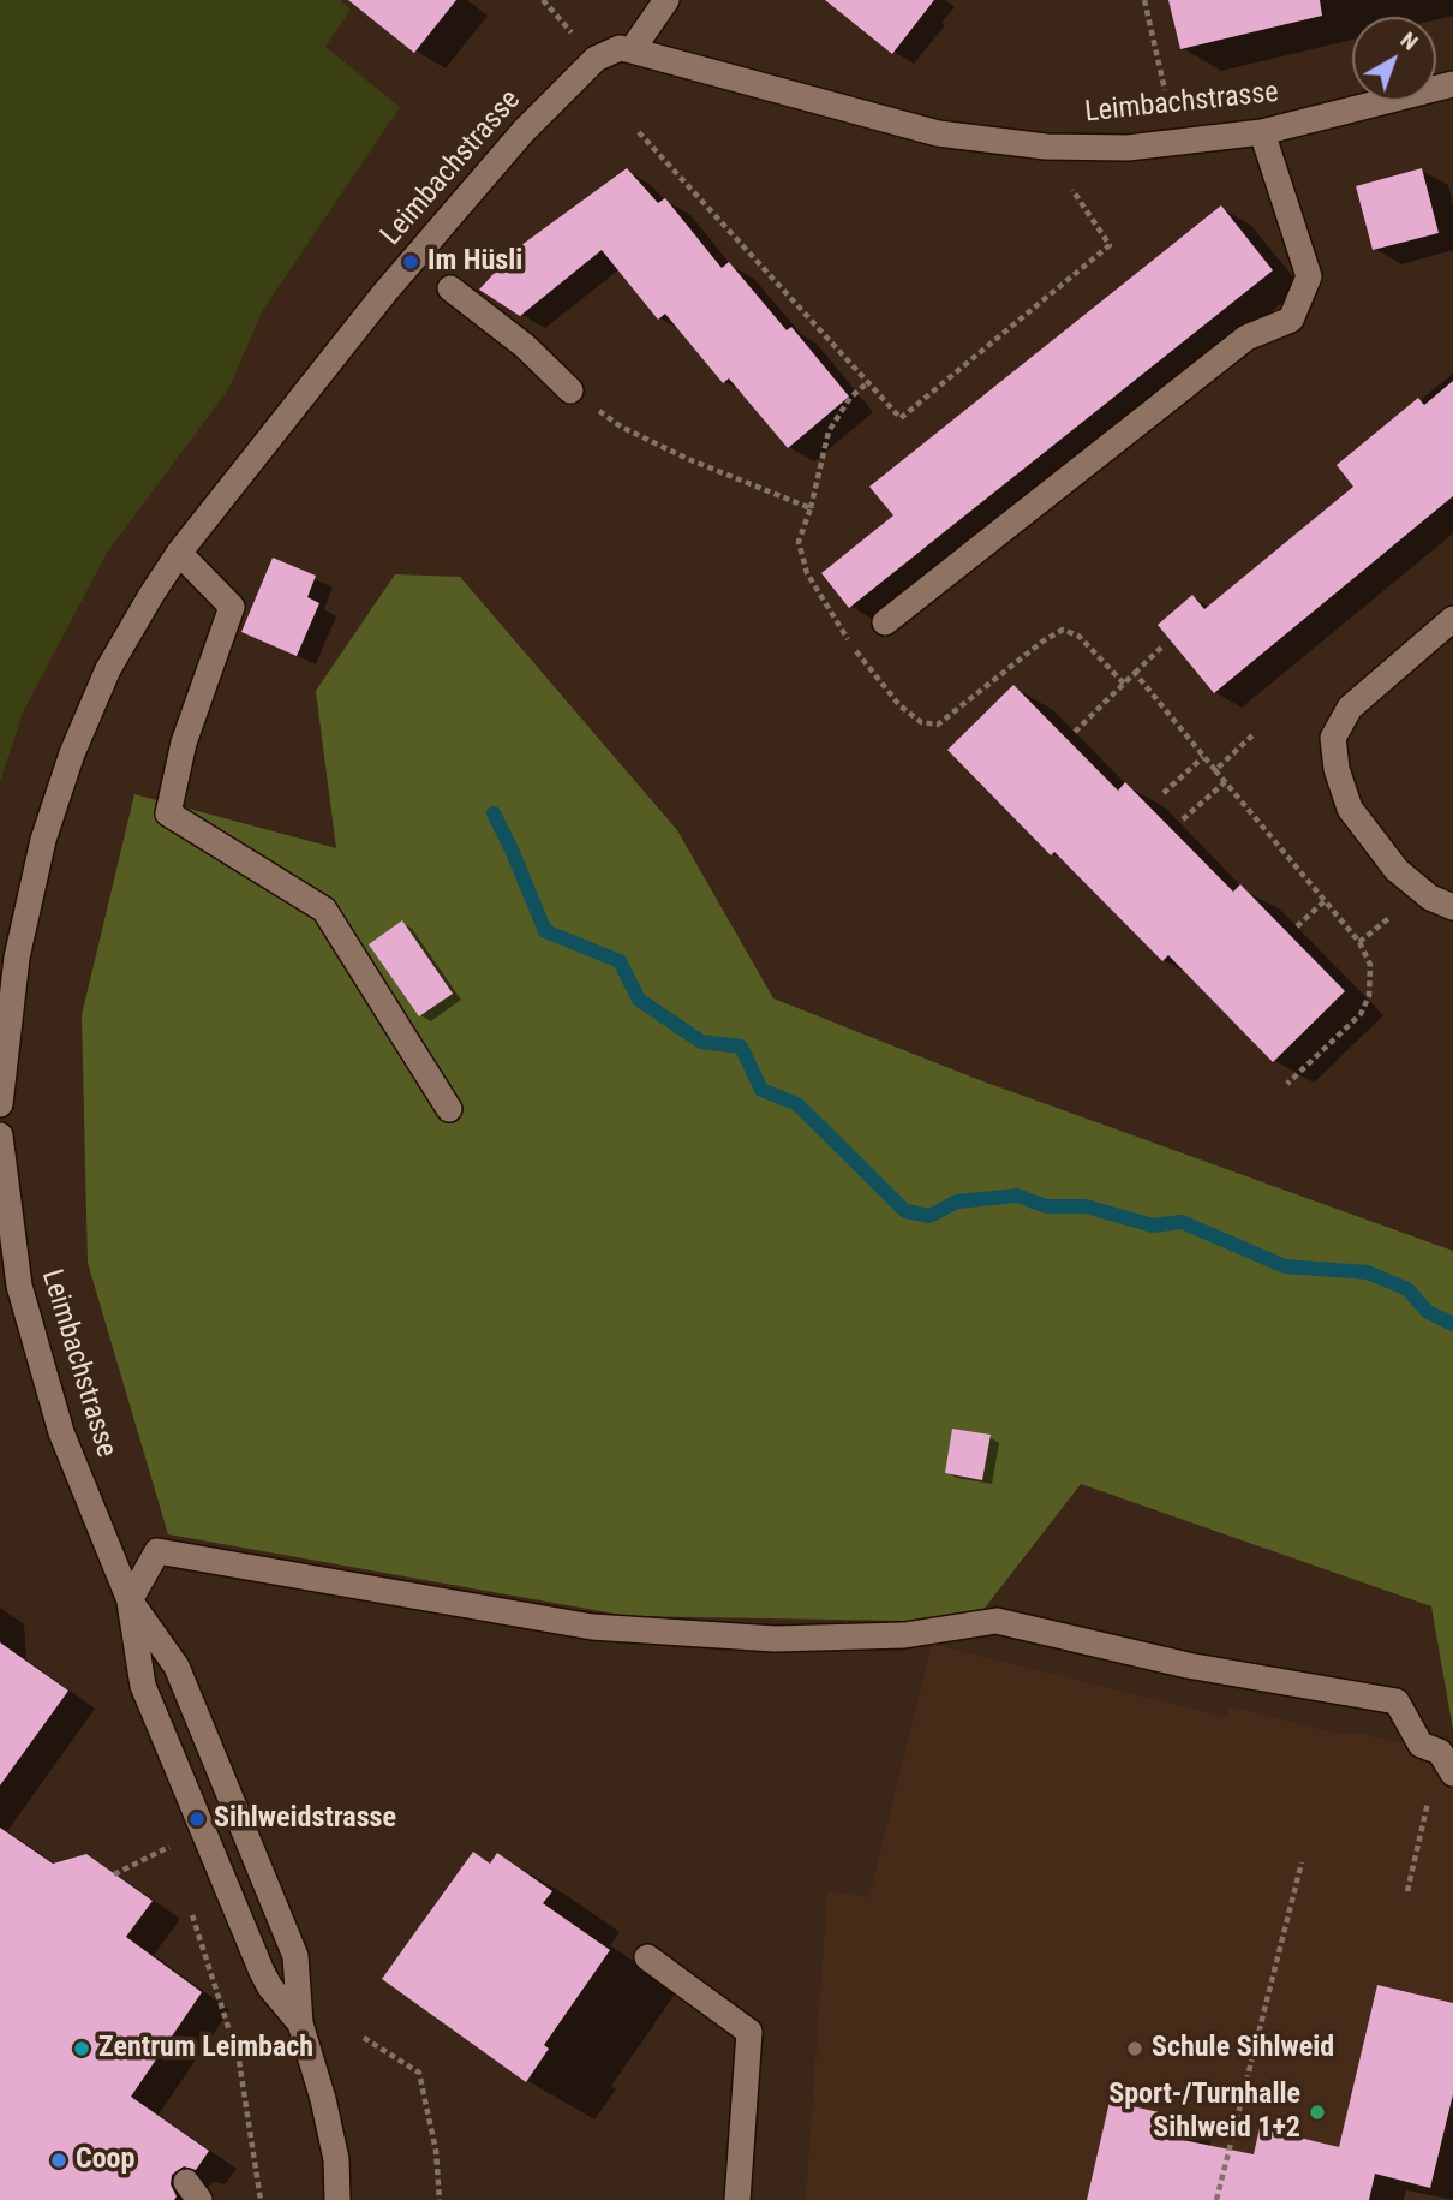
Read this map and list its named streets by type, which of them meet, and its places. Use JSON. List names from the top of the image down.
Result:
{
  "streets": {
    "street": ["Leimbachstrasse"]
  },
  "places": [
    "Im Hüsli",
    "Sihlweidstrasse",
    "Zentrum Leimbach",
    "Schule Sihlweid",
    "Sport-/Turnhalle Sihlweid 1+2",
    "Coop"
  ],
  "north": "top right"
}
